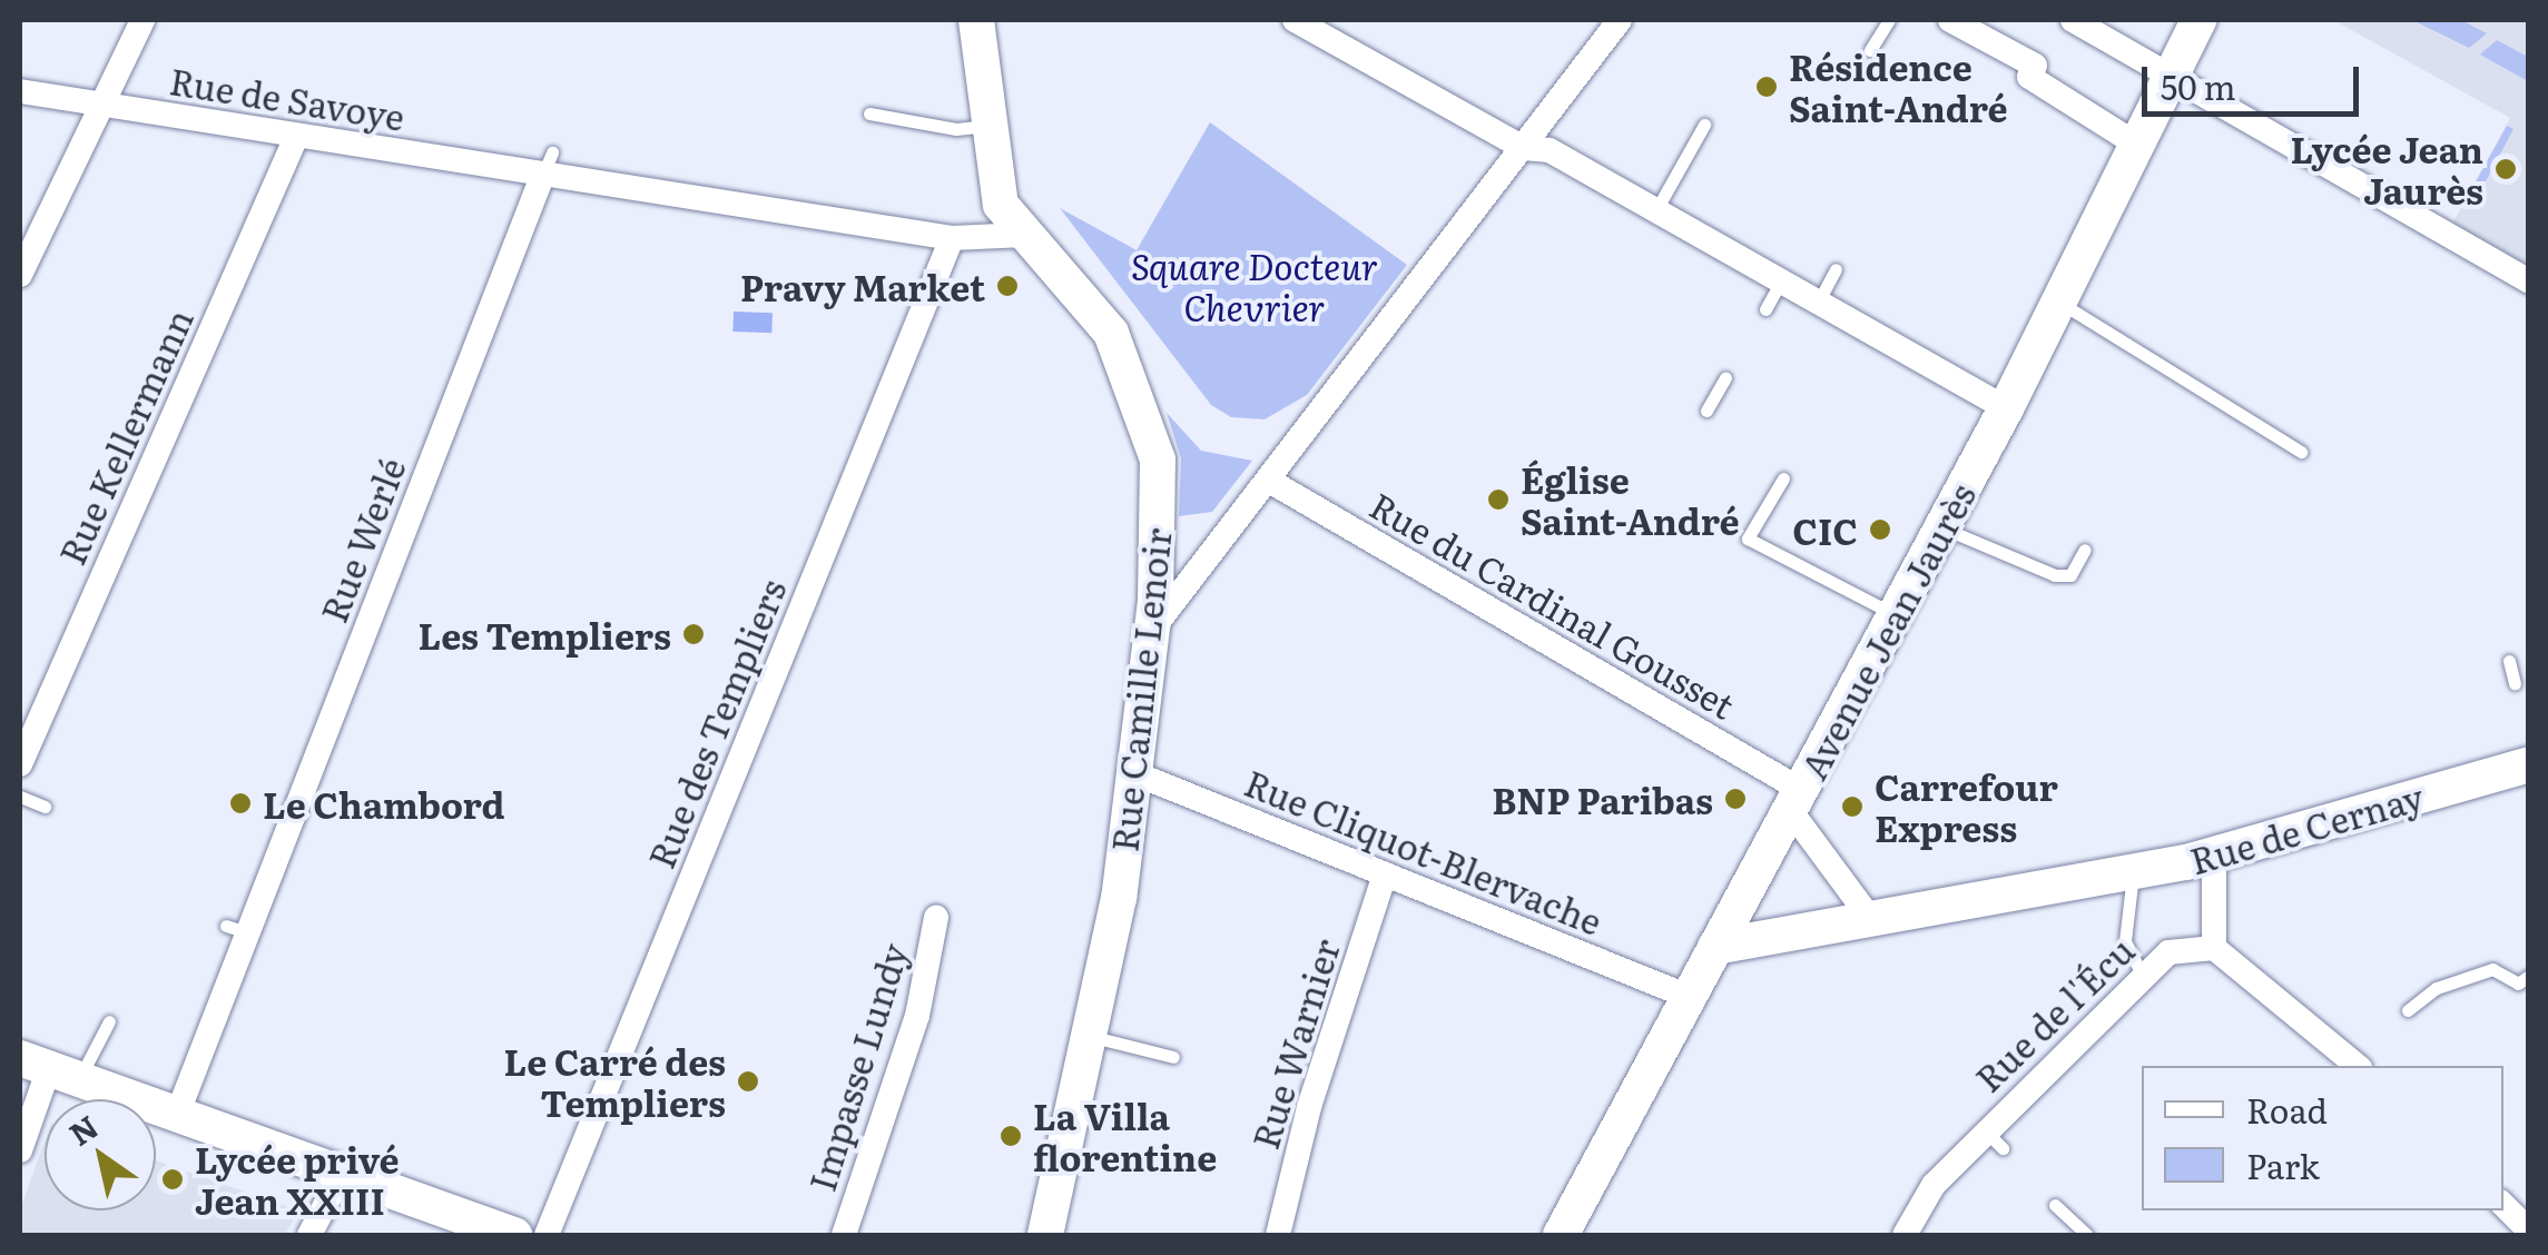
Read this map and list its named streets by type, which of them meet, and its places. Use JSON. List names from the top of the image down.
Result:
{
  "streets": {
    "main road": ["Avenue Jean Jaurès", "Rue Camille Lenoir", "Rue de Cernay"],
    "street": [
      "Rue de Savoye",
      "Rue Kellermann",
      "Rue Werlé",
      "Rue du Cardinal Gousset",
      "Rue des Templiers",
      "Rue Cliquot-Blervache",
      "Rue de l'Écu",
      "Rue Warnier",
      "Impasse Lundy"
    ]
  },
  "crossings": [
    ["Rue de Savoye", "Rue Kellermann"],
    ["Rue de Savoye", "Rue Werlé"],
    ["Rue de Savoye", "Rue Camille Lenoir"],
    ["Rue de Savoye", "Rue des Templiers"],
    ["Rue du Cardinal Gousset", "Avenue Jean Jaurès"],
    ["Avenue Jean Jaurès", "Rue de Cernay"],
    ["Avenue Jean Jaurès", "Rue Cliquot-Blervache"],
    ["Rue Camille Lenoir", "Rue Cliquot-Blervache"],
    ["Rue Cliquot-Blervache", "Rue Warnier"]
  ],
  "parks": ["Square Docteur Chevrier"],
  "places": [
    "Résidence Saint-André",
    "Lycée Jean Jaurès",
    "Pravy Market",
    "Église Saint-André",
    "CIC",
    "Les Templiers",
    "BNP Paribas",
    "Le Chambord",
    "Carrefour Express",
    "Le Carré des Templiers",
    "La Villa florentine",
    "Lycée privé Jean XXIII"
  ],
  "legend": ["Road", "Park"],
  "scale_bar": "50 m",
  "north": "top left"
}
